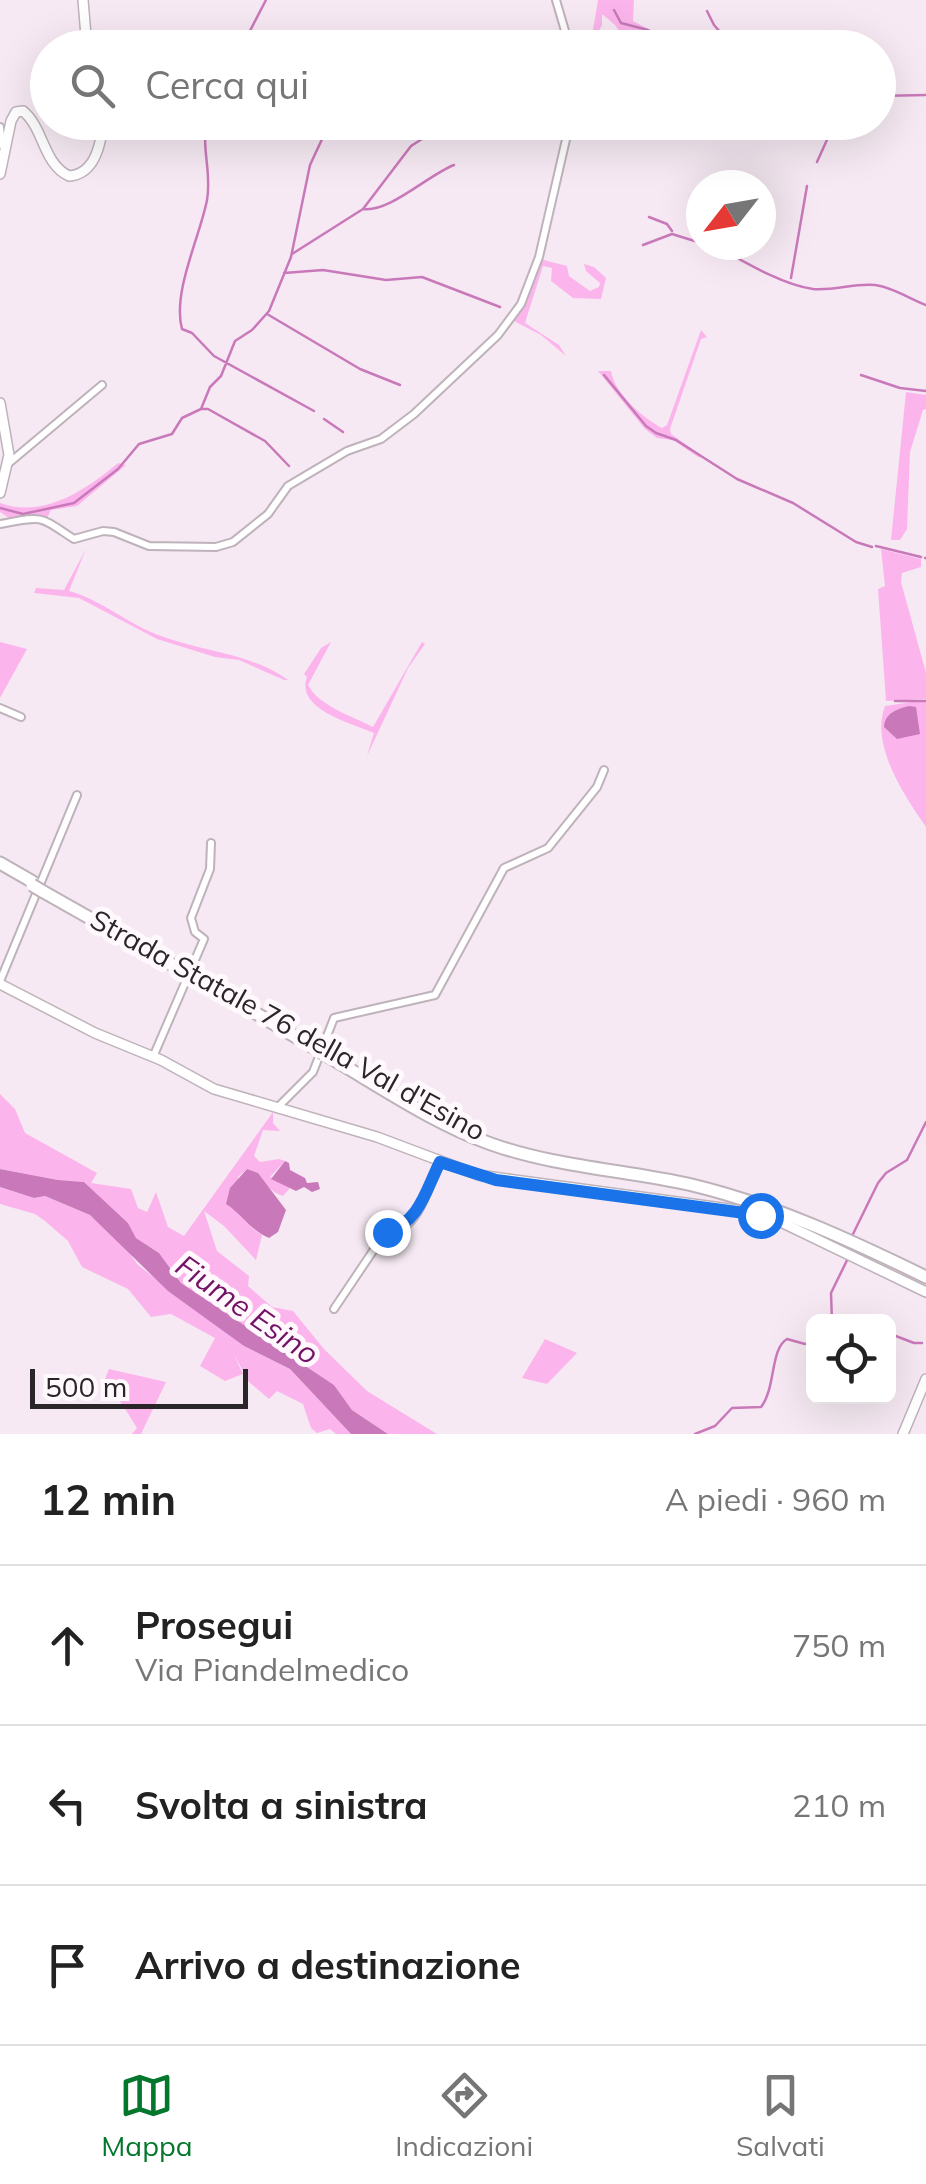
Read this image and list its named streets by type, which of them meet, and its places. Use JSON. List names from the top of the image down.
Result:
{
  "streets": {
    "highway": ["Strada Statale 76 della Val d'Esino"]
  },
  "water": ["Fiume Esino"],
  "scale_bar": "500 m",
  "north": "bottom left",
  "page": {
    "search": "Cerca qui",
    "scale": "500 m",
    "heading": ["12 min", "A piedi · 960 m"],
    "list": [
      ["Prosegui", "Via Piandelmedico", "750 m"],
      ["Svolta a sinistra", "210 m"],
      "Arrivo a destinazione"
    ],
    "nav": ["Mappa", "Indicazioni", "Salvati"]
  }
}
